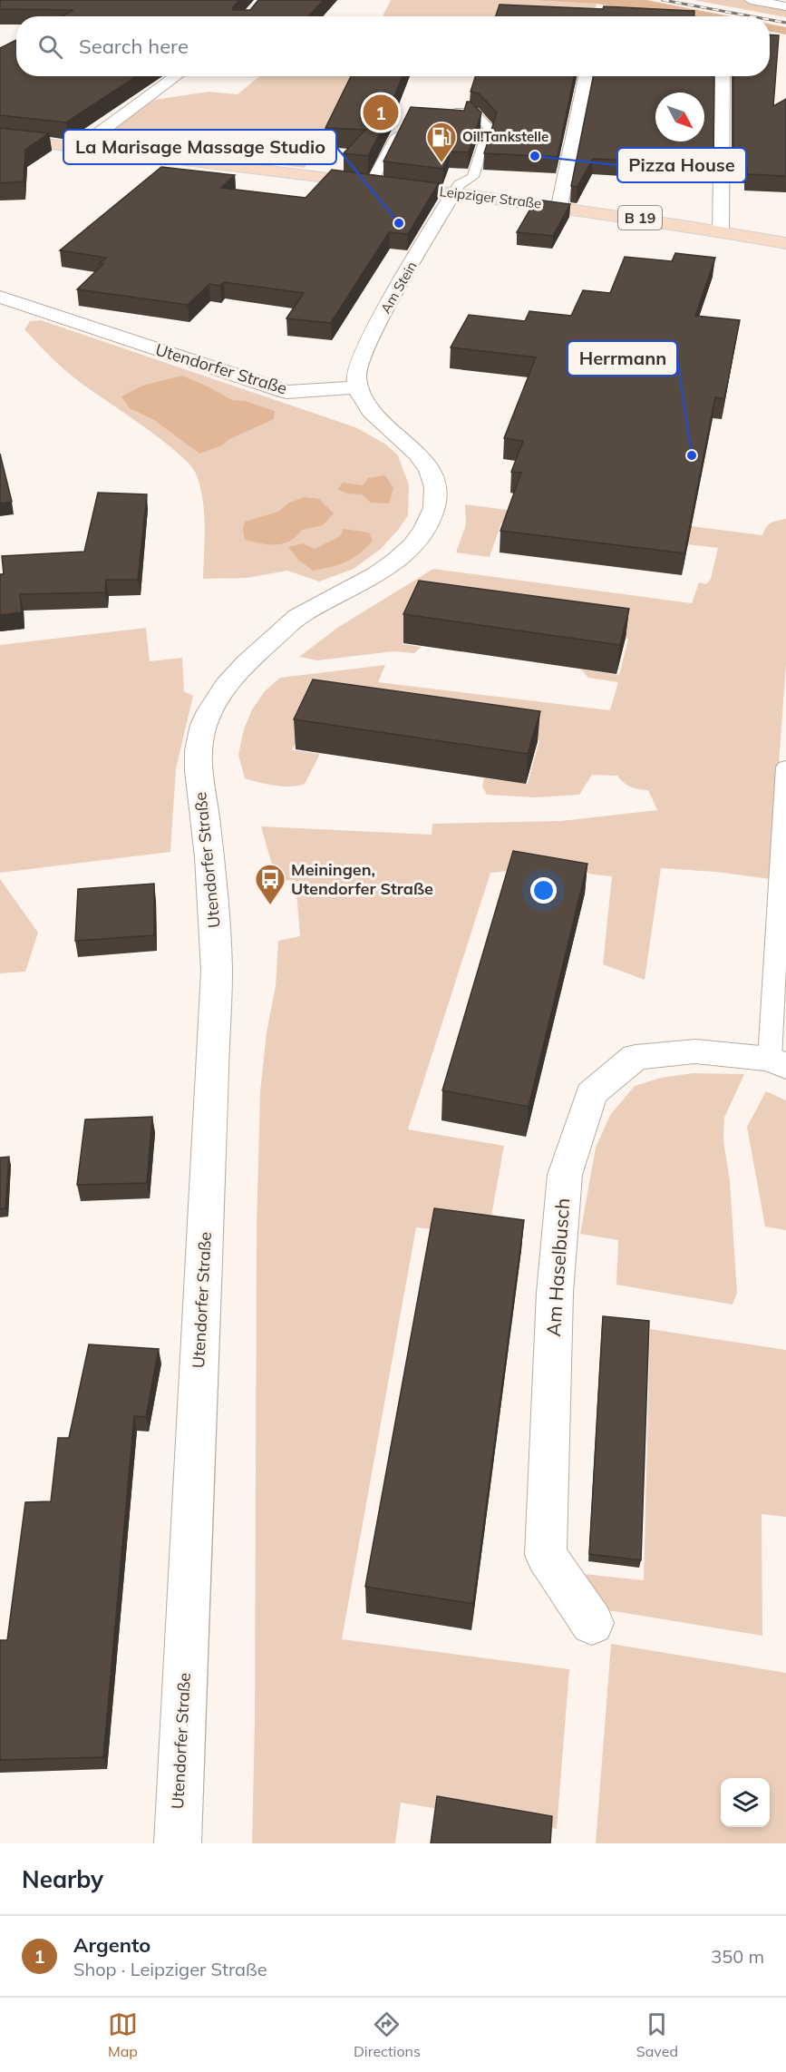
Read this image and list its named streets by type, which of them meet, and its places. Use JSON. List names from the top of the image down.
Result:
{
  "streets": {
    "main road": ["Leipziger Straße", "B 19"],
    "street": ["Am Stein", "Utendorfer Straße", "Am Haselbusch"]
  },
  "crossings": [
    ["Leipziger Straße", "Am Stein"],
    ["Am Stein", "Utendorfer Straße"]
  ],
  "places": {
    "other": ["Pizza House", "La Marisage Massage Studio", "Herrmann"],
    "fuel station": ["Oil!Tankstelle"],
    "bus stop": ["Meiningen, Utendorfer Straße"]
  },
  "north": "bottom right",
  "page": {
    "search": "Search here",
    "pins": "1",
    "heading": "Nearby",
    "list": [
      {
        "mark": "1",
        "name": "Argento",
        "note": "Shop · Leipziger Straße",
        "value": "350 m"
      }
    ],
    "nav": ["Map", "Directions", "Saved"]
  }
}
